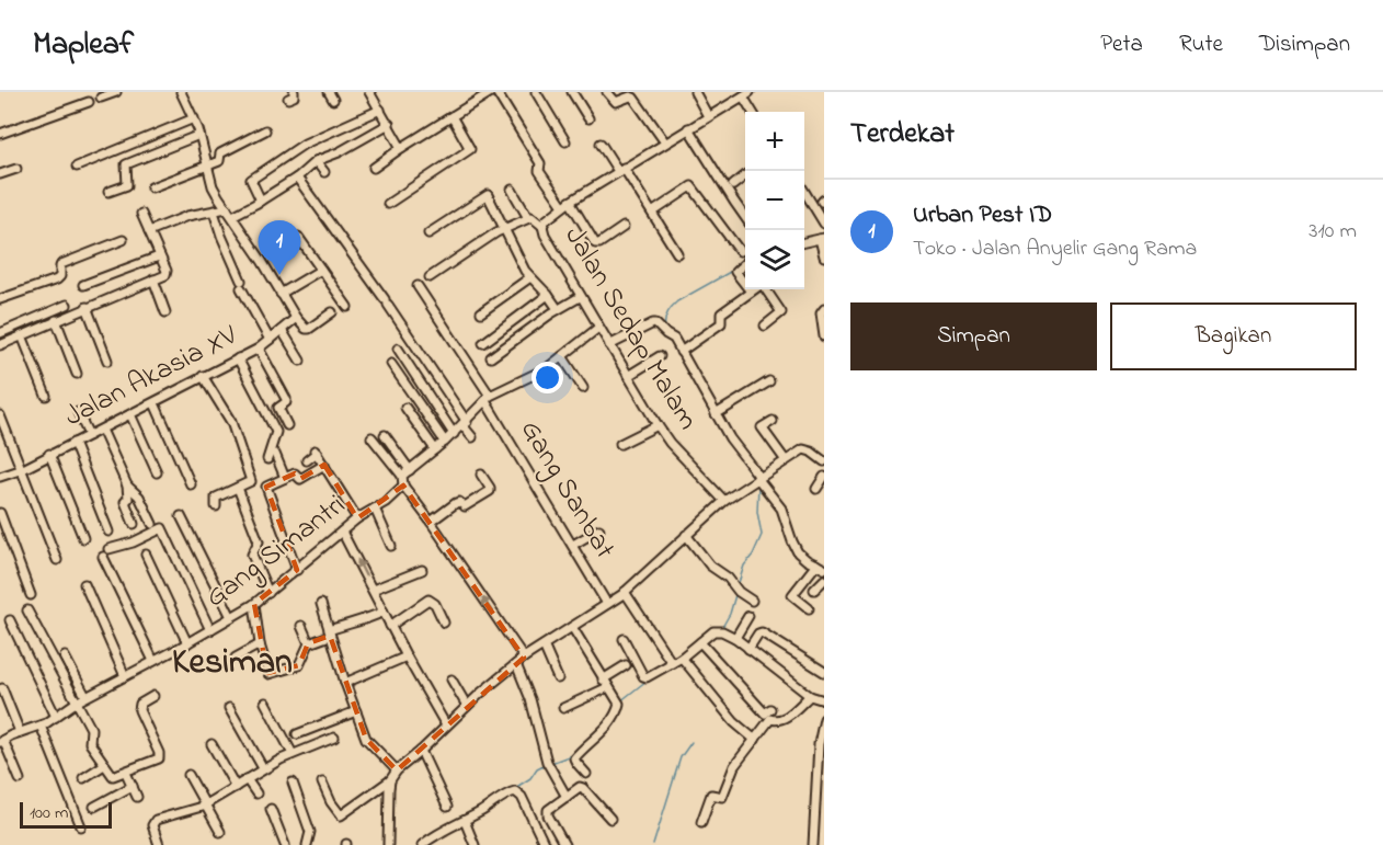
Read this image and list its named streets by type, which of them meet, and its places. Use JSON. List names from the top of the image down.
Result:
{
  "streets": {
    "street": [
      "Jalan Sedap Malam",
      "Jalan Akasia XV",
      "Gang Sanbat",
      "Gang Simantri"
    ]
  },
  "districts": ["Kesiman"],
  "scale_bar": "100 m",
  "page": {
    "header": "Mapleaf",
    "nav": ["Peta", "Rute", "Disimpan"],
    "heading": "Terdekat",
    "map_buttons": ["+", "−"],
    "list": [
      {
        "mark": "1",
        "name": "Urban Pest ID",
        "note": "Toko · Jalan Anyelir Gang Rama",
        "value": "310 m"
      }
    ],
    "pins": "1",
    "buttons": ["Simpan", "Bagikan"],
    "scale": "100 m"
  }
}
